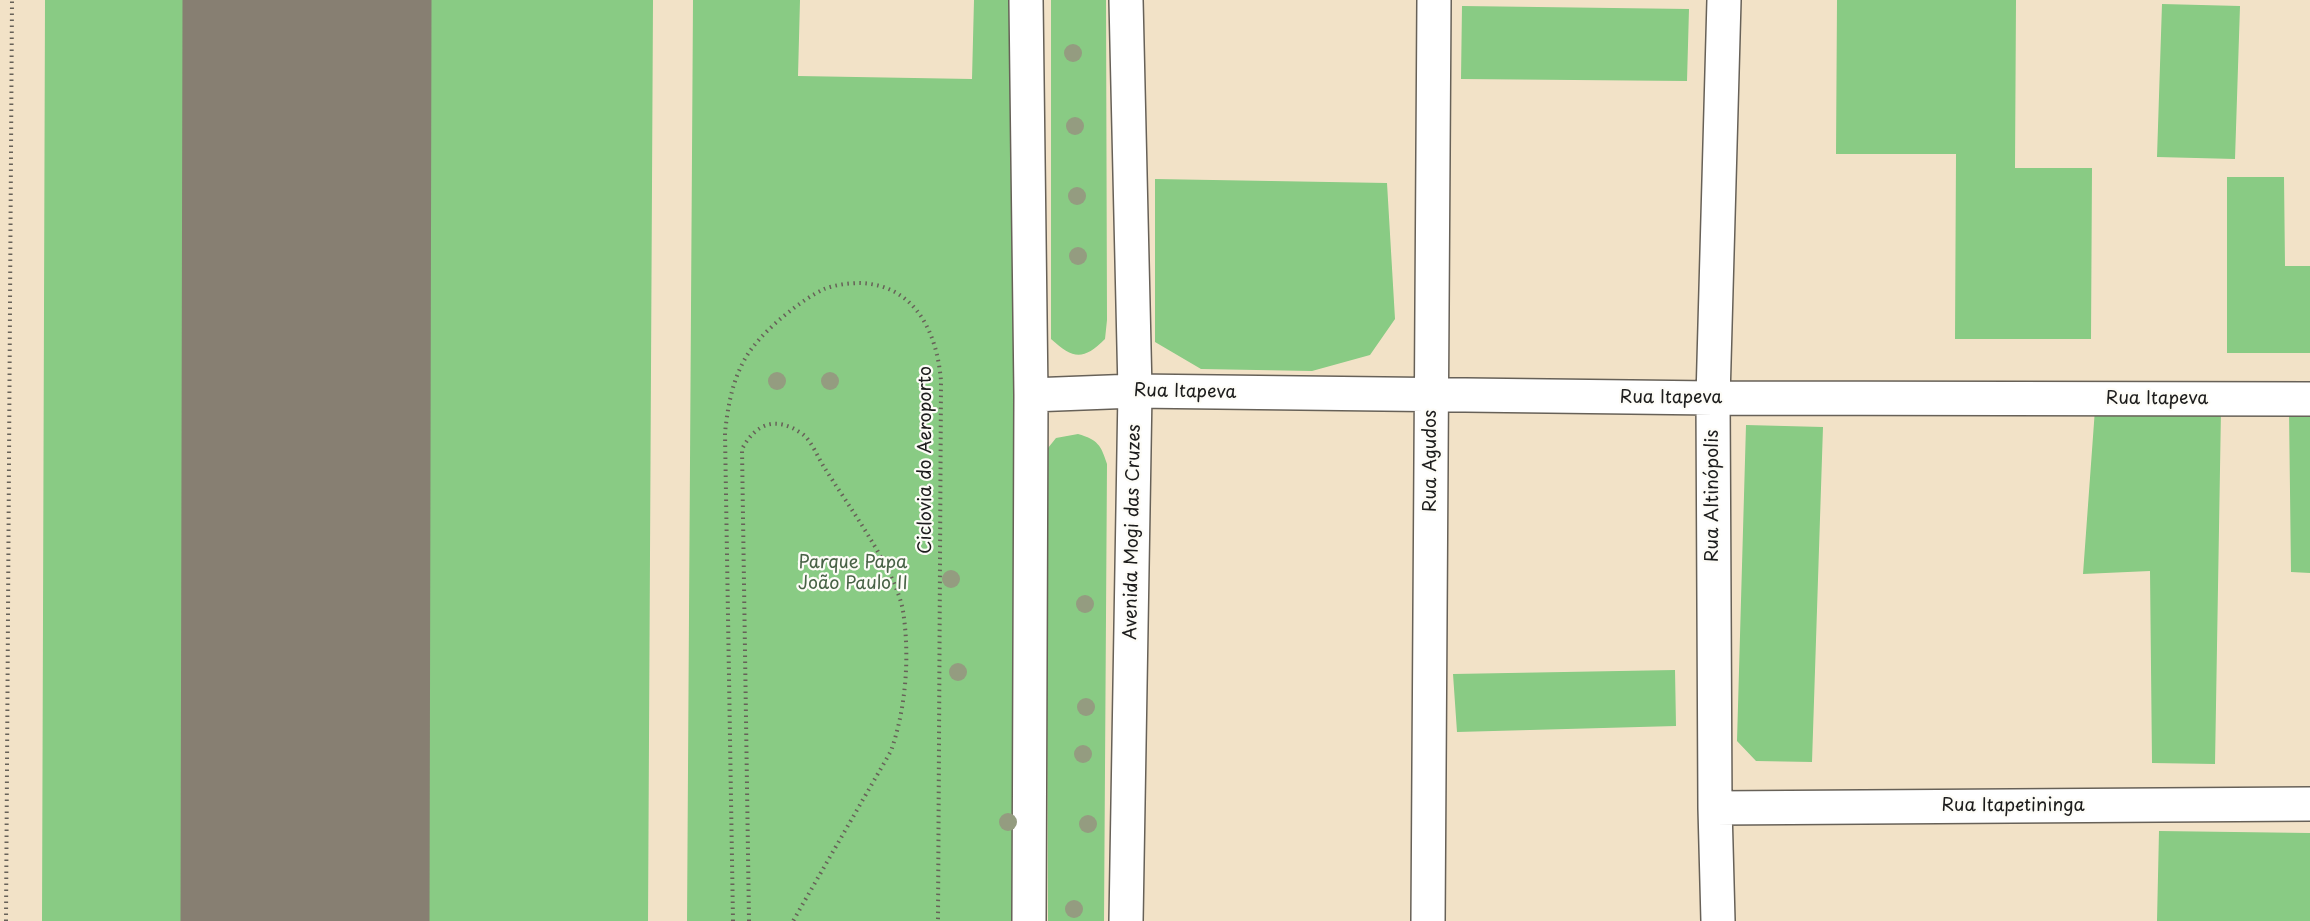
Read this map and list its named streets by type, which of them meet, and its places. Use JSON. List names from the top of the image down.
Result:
{
  "streets": {
    "street": [
      "Rua Itapeva",
      "Rua Agudos",
      "Rua Altinópolis",
      "Avenida Mogi das Cruzes",
      "Rua Itapetininga"
    ],
    "path": ["Ciclovia do Aeroporto"]
  },
  "crossings": [
    ["Rua Itapeva", "Rua Agudos"],
    ["Rua Itapeva", "Rua Altinópolis"],
    ["Rua Itapeva", "Avenida Mogi das Cruzes"],
    ["Rua Altinópolis", "Rua Itapetininga"]
  ],
  "parks": ["Parque Papa João Paulo II"]
}
